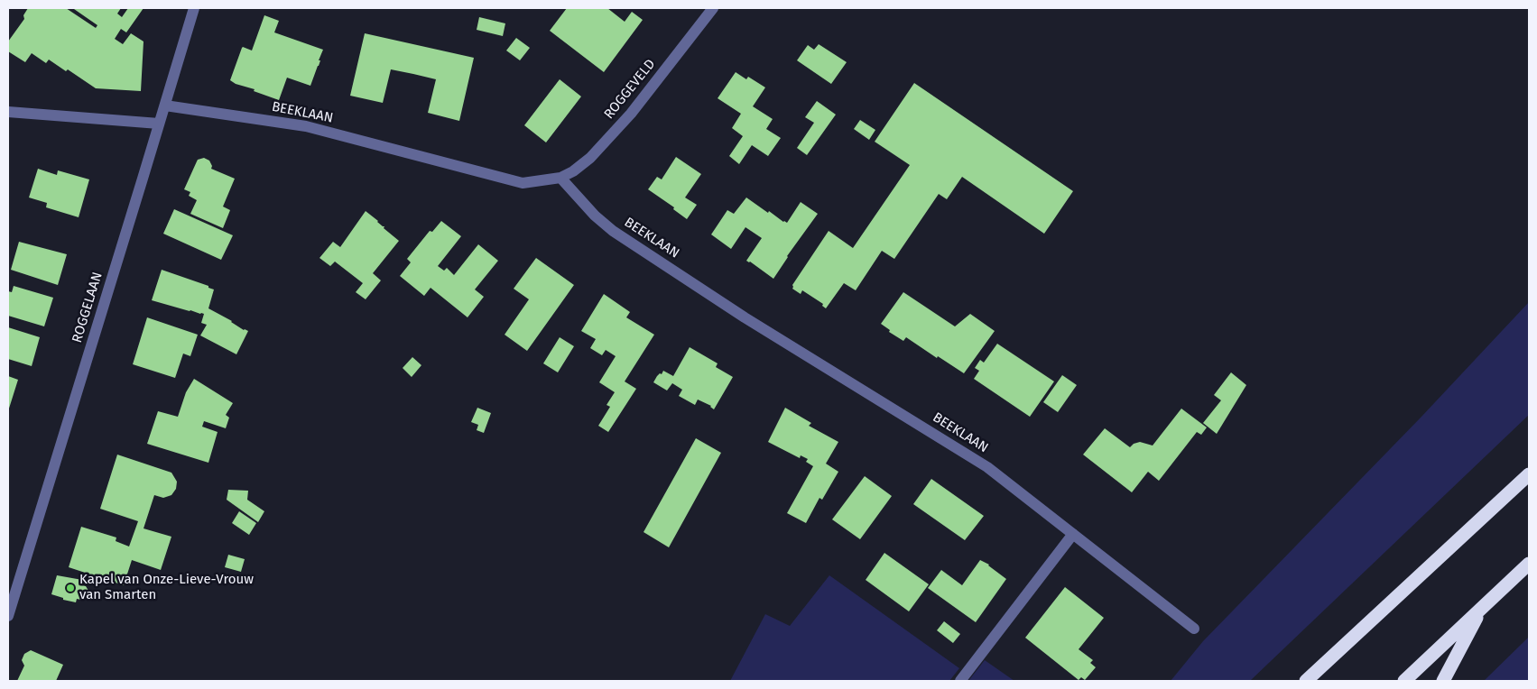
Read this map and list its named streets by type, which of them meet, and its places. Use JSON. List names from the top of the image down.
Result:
{
  "streets": {
    "street": ["ROGGEVELD", "BEEKLAAN", "ROGGELAAN"]
  },
  "crossings": [
    ["ROGGEVELD", "BEEKLAAN"],
    ["BEEKLAAN", "ROGGELAAN"]
  ],
  "places": ["Kapel van Onze-Lieve-Vrouw van Smarten"]
}
